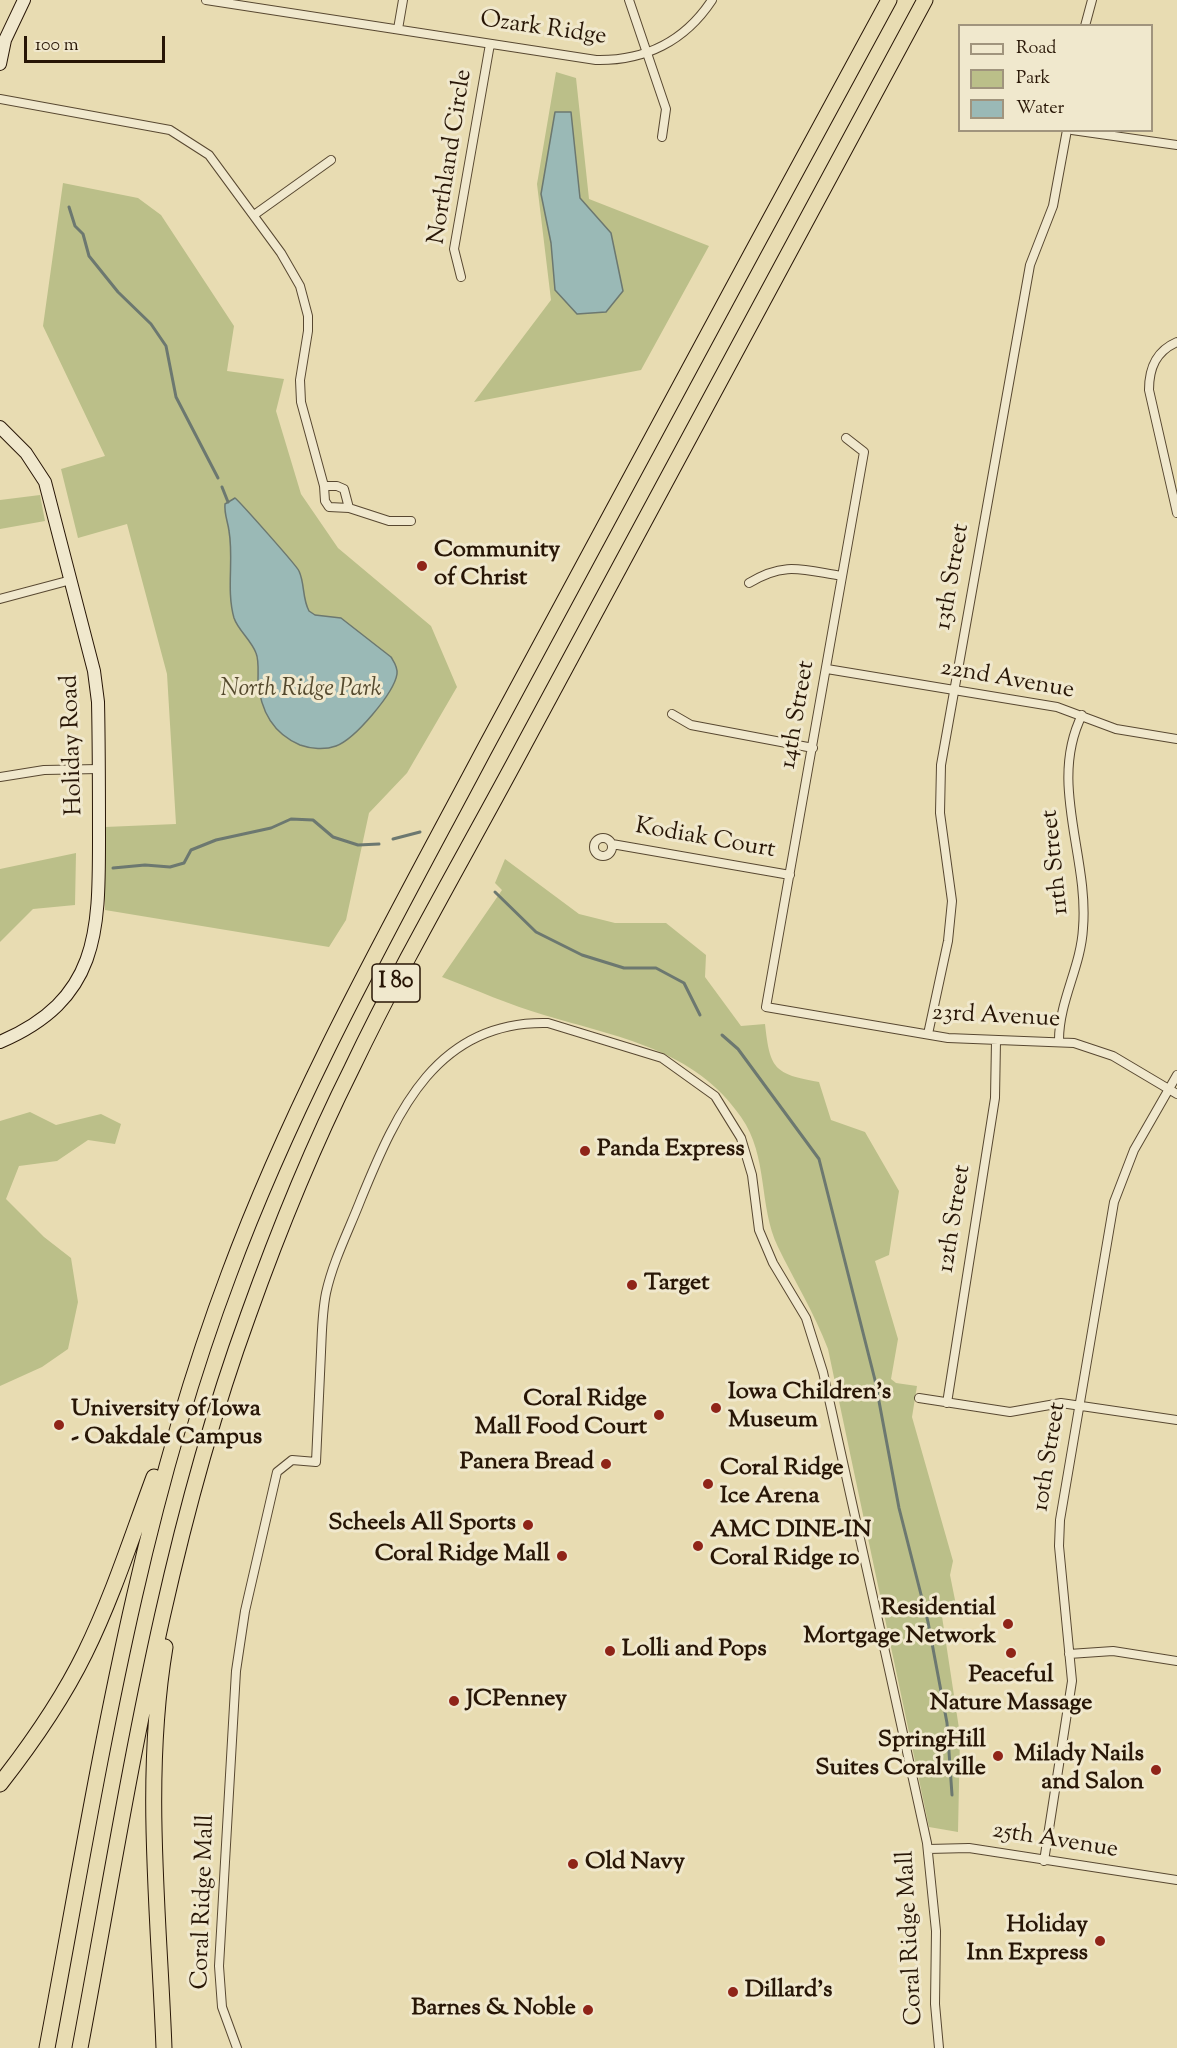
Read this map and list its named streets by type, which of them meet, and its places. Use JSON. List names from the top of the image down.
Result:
{
  "streets": {
    "highway": ["I 80"],
    "street": [
      "Ozark Ridge",
      "Northland Circle",
      "13th Street",
      "22nd Avenue",
      "14th Street",
      "Holiday Road",
      "Kodiak Court",
      "11th Street",
      "23rd Avenue",
      "12th Street",
      "10th Street",
      "25th Avenue",
      "Coral Ridge Mall"
    ]
  },
  "crossings": [
    ["Ozark Ridge", "Northland Circle"],
    ["13th Street", "22nd Avenue"],
    ["13th Street", "23rd Avenue"],
    ["22nd Avenue", "14th Street"],
    ["22nd Avenue", "11th Street"],
    ["14th Street", "Kodiak Court"],
    ["14th Street", "23rd Avenue"],
    ["11th Street", "23rd Avenue"],
    ["23rd Avenue", "12th Street"],
    ["23rd Avenue", "10th Street"],
    ["10th Street", "25th Avenue"],
    ["25th Avenue", "Coral Ridge Mall"]
  ],
  "parks": ["North Ridge Park"],
  "places": [
    "Community of Christ",
    "Panda Express",
    "Target",
    "Iowa Children's Museum",
    "Coral Ridge Mall Food Court",
    "University of Iowa - Oakdale Campus",
    "Panera Bread",
    "Coral Ridge Ice Arena",
    "Scheels All Sports",
    "AMC DINE-IN Coral Ridge 10",
    "Coral Ridge Mall",
    "Residential Mortgage Network",
    "Lolli and Pops",
    "Peaceful Nature Massage",
    "JCPenney",
    "SpringHill Suites Coralville",
    "Milady Nails and Salon",
    "Old Navy",
    "Holiday Inn Express",
    "Dillard's",
    "Barnes & Noble"
  ],
  "legend": ["Road", "Park", "Water"],
  "scale_bar": "100 m"
}
